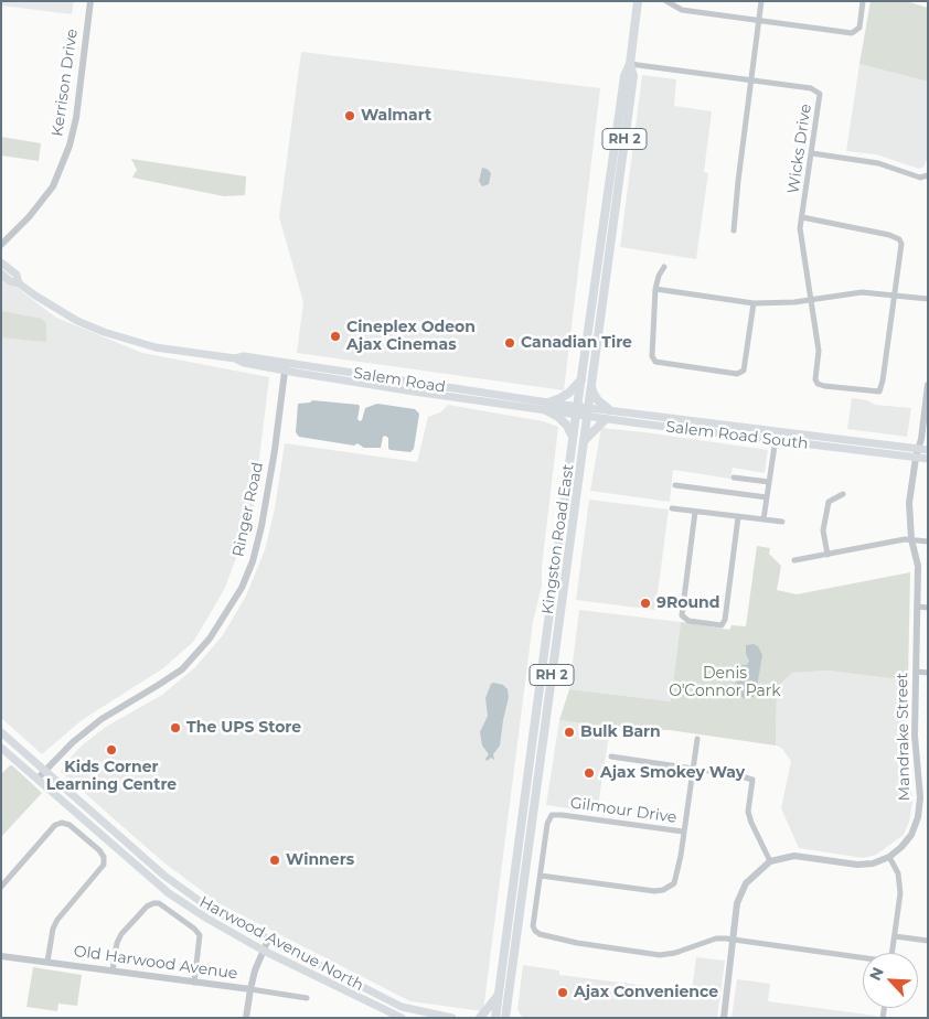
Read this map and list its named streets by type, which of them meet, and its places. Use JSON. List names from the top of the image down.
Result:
{
  "streets": {
    "main road": [
      "RH 2",
      "Salem Road",
      "Salem Road South",
      "Kingston Road East",
      "Harwood Avenue North"
    ],
    "street": [
      "Kerrison Drive",
      "Wicks Drive",
      "Ringer Road",
      "Mandrake Street",
      "Gilmour Drive",
      "Old Harwood Avenue"
    ]
  },
  "crossings": [
    ["Wicks Drive", "Kingston Road East"],
    ["Salem Road", "Salem Road South"],
    ["Salem Road", "Ringer Road"],
    ["Salem Road South", "Kingston Road East"],
    ["Salem Road South", "Mandrake Street"],
    ["Ringer Road", "Harwood Avenue North"]
  ],
  "parks": ["Denis O'Connor Park"],
  "places": [
    "Walmart",
    "Cineplex Odeon Ajax Cinemas",
    "Canadian Tire",
    "9Round",
    "The UPS Store",
    "Bulk Barn",
    "Kids Corner Learning Centre",
    "Ajax Smokey Way",
    "Winners",
    "Ajax Convenience"
  ],
  "north": "top left"
}
